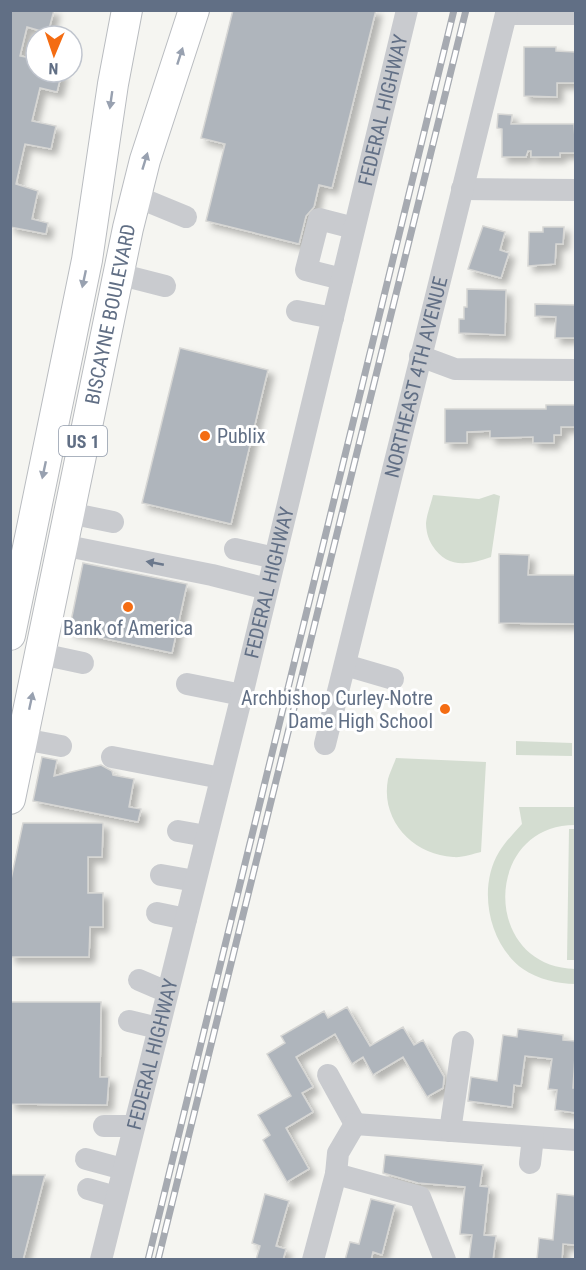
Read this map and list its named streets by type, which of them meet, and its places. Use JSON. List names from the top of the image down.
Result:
{
  "streets": {
    "main road": ["BISCAYNE BOULEVARD", "US 1"],
    "street": ["FEDERAL HIGHWAY", "NORTHEAST 4TH AVENUE"]
  },
  "places": ["Publix", "Bank of America", "Archbishop Curley-Notre Dame High School"],
  "north": "bottom"
}
